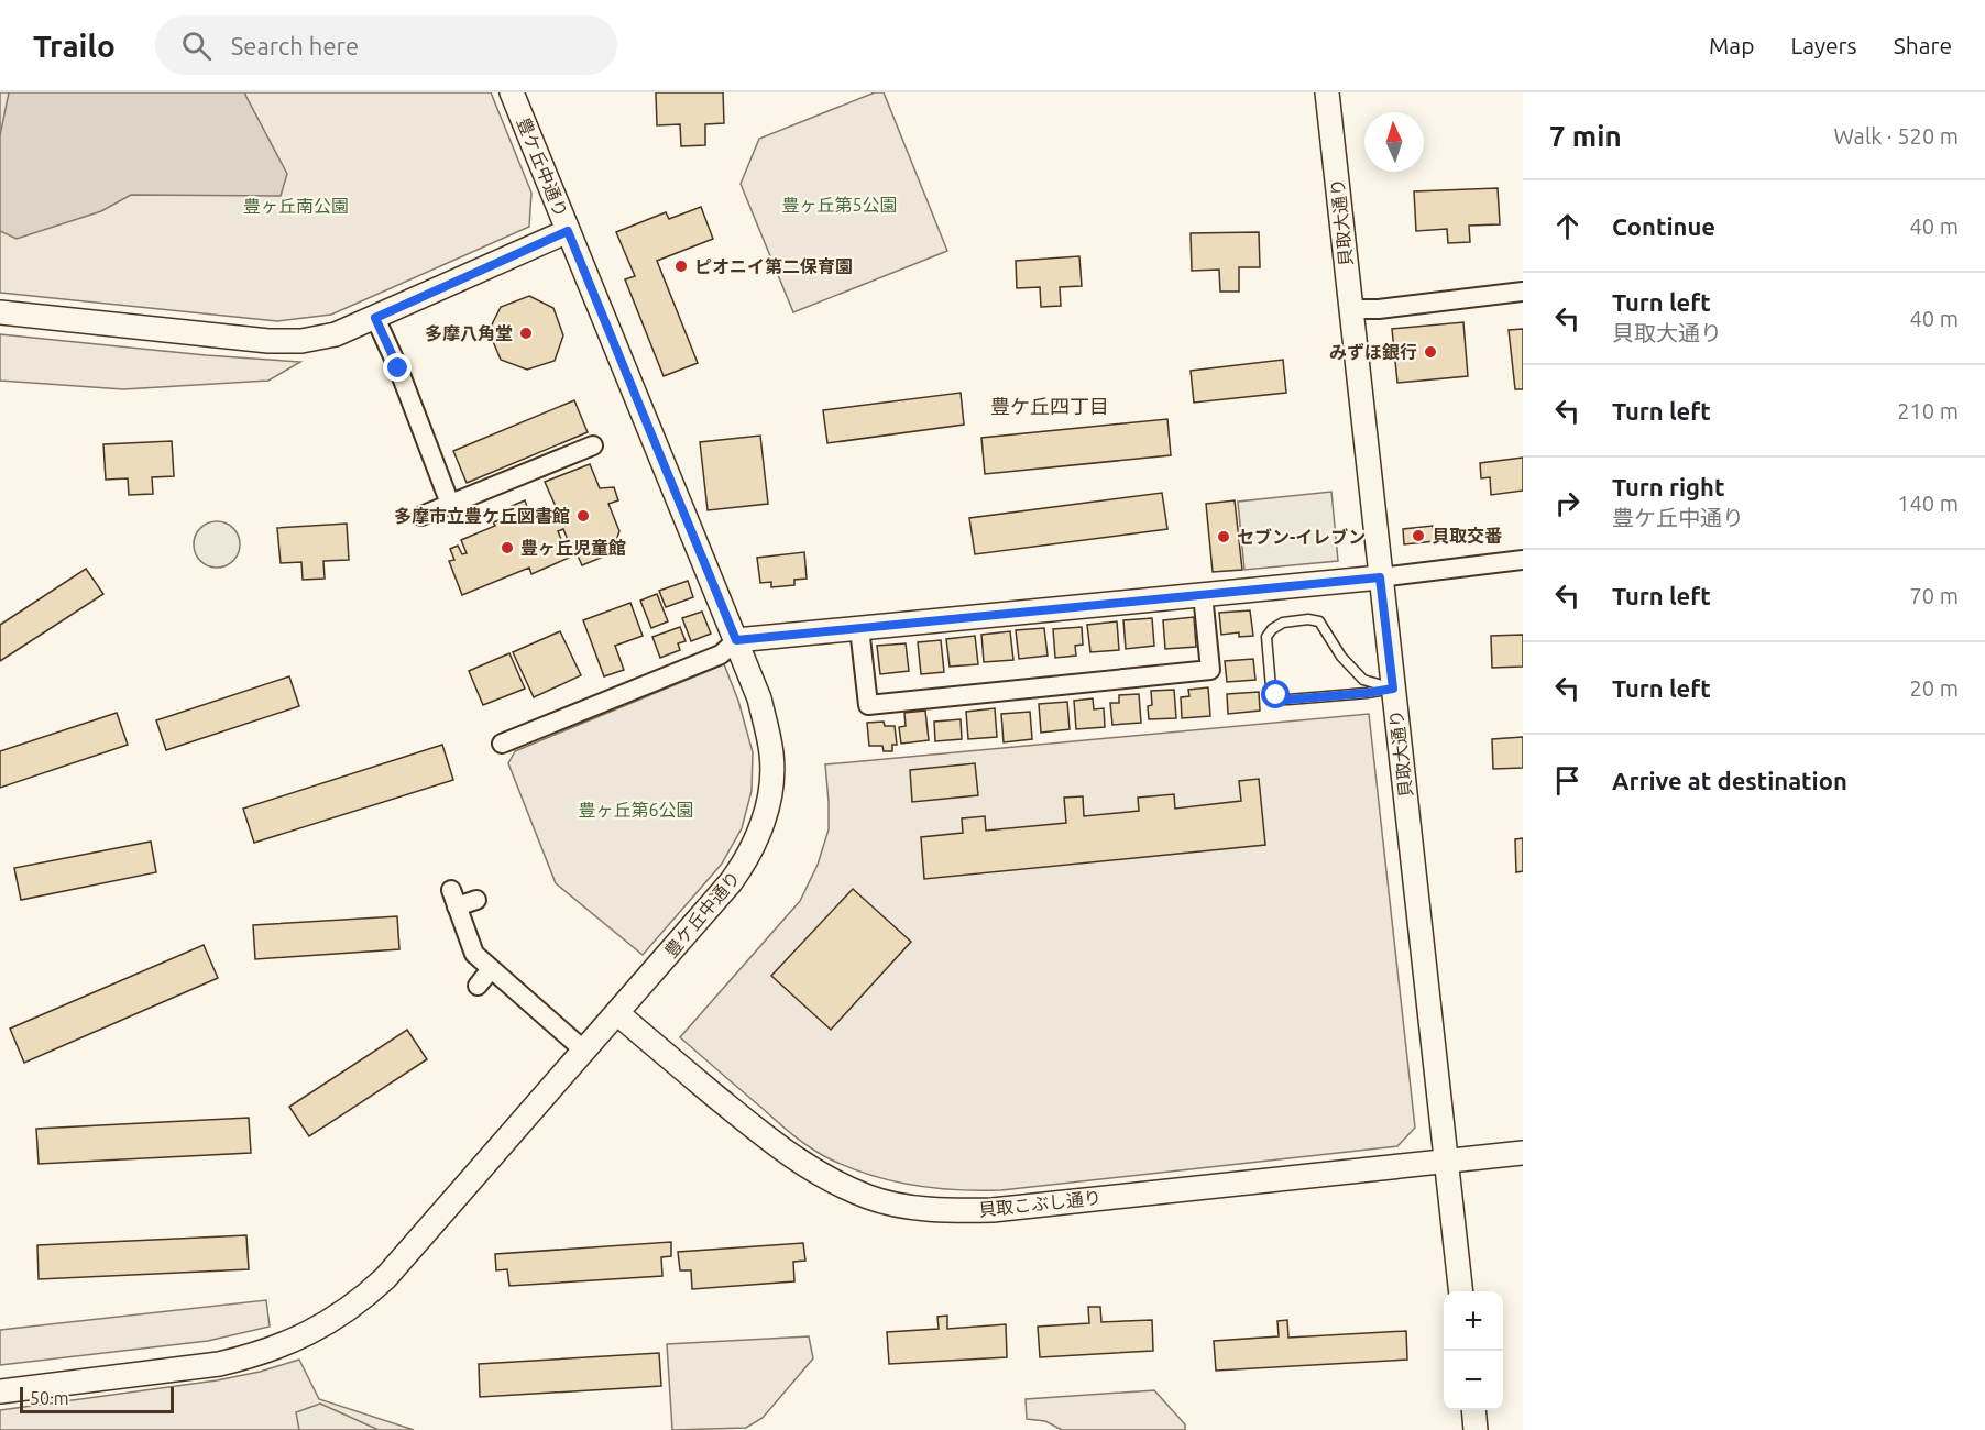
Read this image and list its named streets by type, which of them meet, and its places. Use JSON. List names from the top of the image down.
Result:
{
  "streets": {
    "street": ["豊ケ丘中通り", "貝取大通り", "貝取こぶし通り"]
  },
  "crossings": [
    ["豊ケ丘中通り", "貝取こぶし通り"],
    ["貝取大通り", "貝取こぶし通り"]
  ],
  "districts": ["豊ケ丘四丁目"],
  "parks": ["豊ヶ丘第5公園", "豊ヶ丘南公園", "豊ヶ丘第6公園"],
  "places": [
    "ピオニイ第二保育園",
    "多摩八角堂",
    "みずほ銀行",
    "多摩市立豊ケ丘図書館",
    "貝取交番",
    "セブン-イレブン",
    "豊ヶ丘児童館"
  ],
  "scale_bar": "50 m",
  "north": "top",
  "page": {
    "header": "Trailo",
    "search": "Search here",
    "nav": ["Map", "Layers", "Share"],
    "heading": ["7 min", "Walk · 520 m"],
    "list": [
      ["Continue", "40 m"],
      ["Turn left", "貝取大通り", "40 m"],
      ["Turn left", "210 m"],
      ["Turn right", "豊ケ丘中通り", "140 m"],
      ["Turn left", "70 m"],
      ["Turn left", "20 m"],
      "Arrive at destination"
    ],
    "map_buttons": ["+", "−"],
    "scale": "50 m"
  }
}
